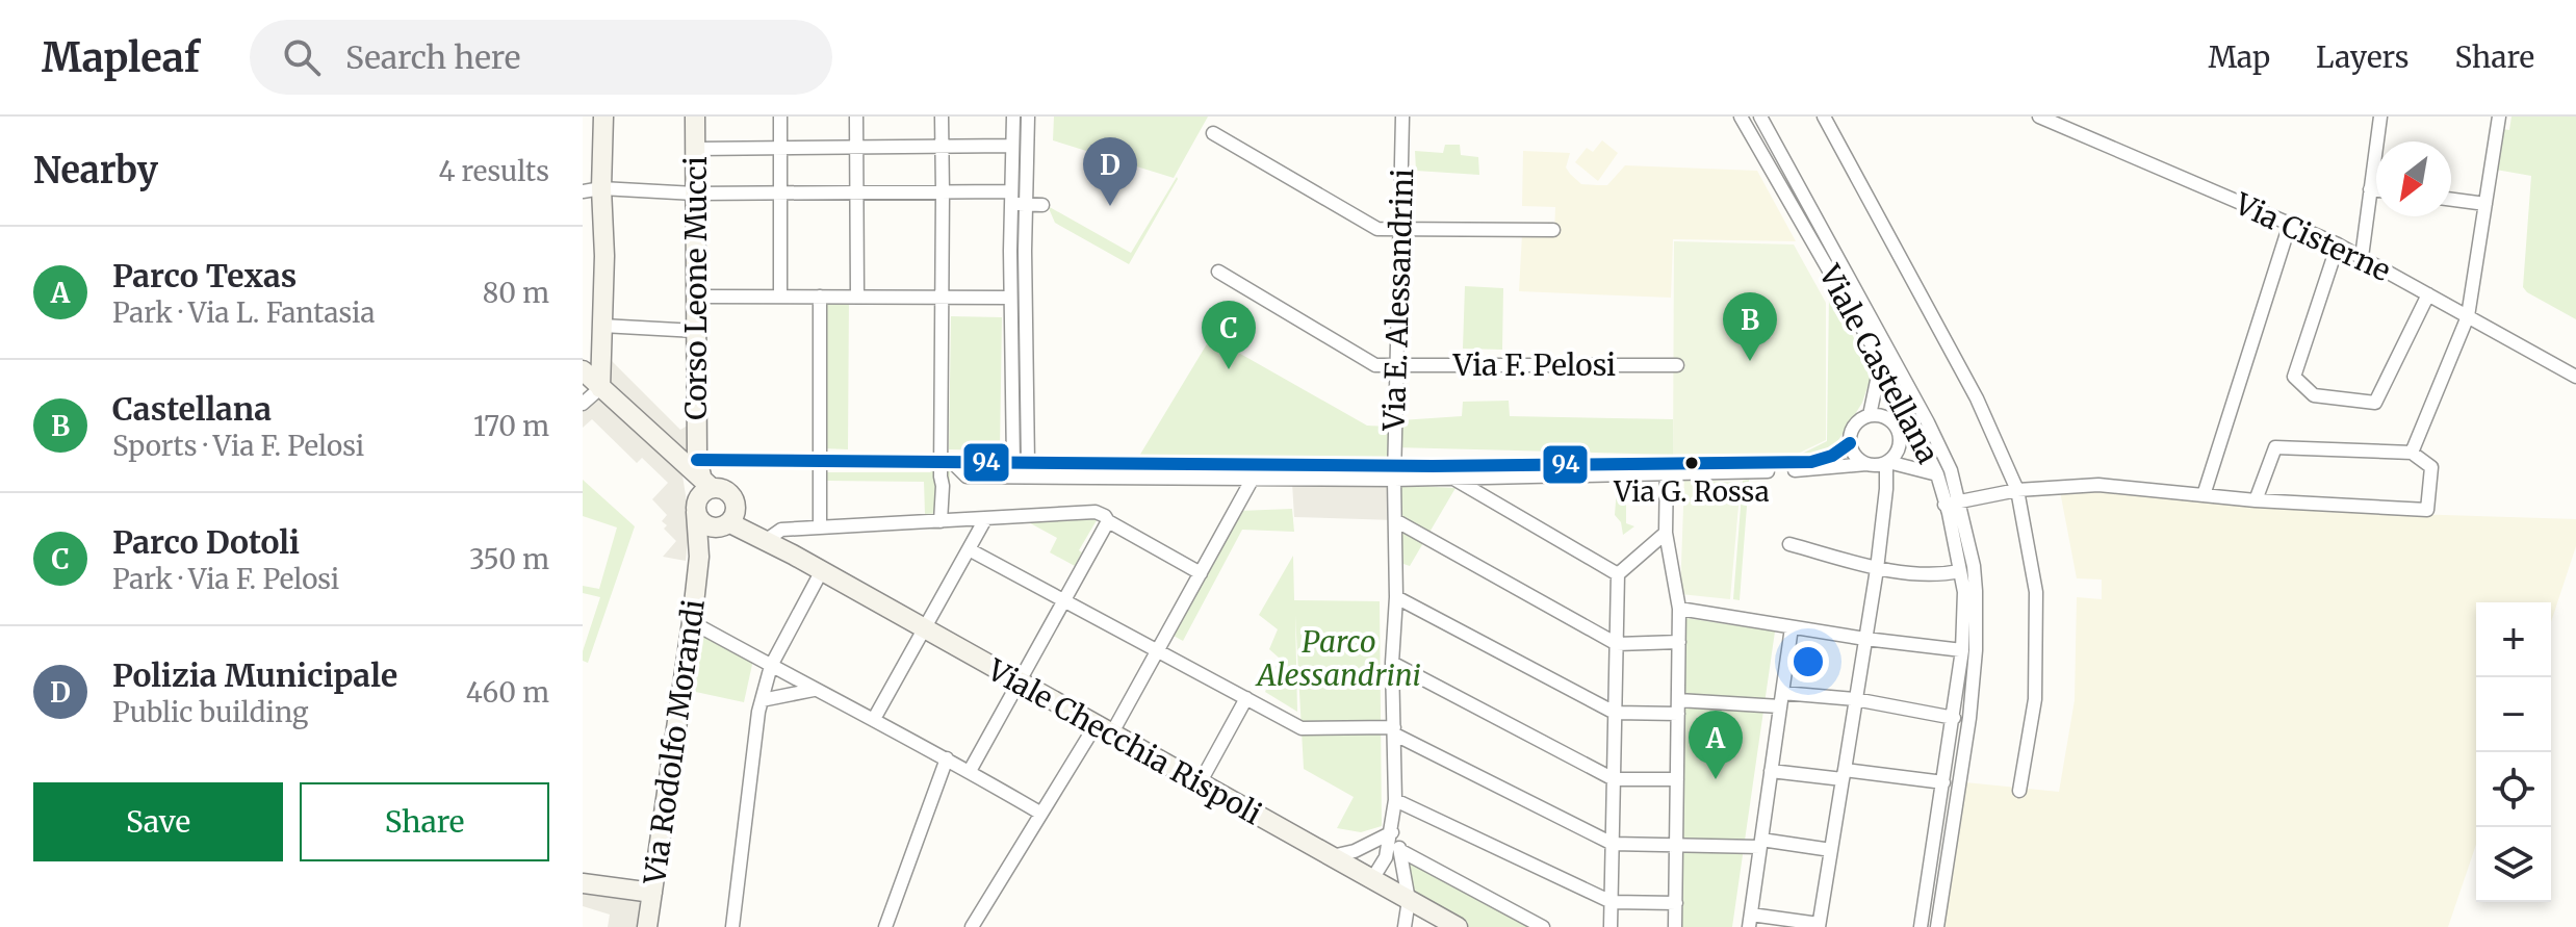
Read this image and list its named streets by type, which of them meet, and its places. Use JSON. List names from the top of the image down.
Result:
{
  "streets": {
    "main road": ["Corso Leone Mucci", "Via Rodolfo Morandi", "Viale Checchia Rispoli"],
    "street": [
      "Via Cisterne",
      "Via E. Alessandrini",
      "Viale Castellana",
      "Via F. Pelosi"
    ]
  },
  "crossings": [
    ["Corso Leone Mucci", "Viale Checchia Rispoli"],
    ["Via E. Alessandrini", "Via F. Pelosi"],
    ["Via E. Alessandrini", "Viale Checchia Rispoli"],
    ["Via Rodolfo Morandi", "Viale Checchia Rispoli"]
  ],
  "parks": ["Parco Alessandrini"],
  "places": ["Via G. Rossa"],
  "lines": ["transit line 94"],
  "north": "bottom left",
  "page": {
    "header": "Mapleaf",
    "search": "Search here",
    "nav": ["Map", "Layers", "Share"],
    "heading": ["Nearby", "4 results"],
    "pins": [
      "D",
      "B",
      "C",
      "A"
    ],
    "list": [
      {
        "mark": "A",
        "name": "Parco Texas",
        "note": "Park · Via L. Fantasia",
        "value": "80 m"
      },
      {
        "mark": "B",
        "name": "Castellana",
        "note": "Sports · Via F. Pelosi",
        "value": "170 m"
      },
      {
        "mark": "C",
        "name": "Parco Dotoli",
        "note": "Park · Via F. Pelosi",
        "value": "350 m"
      },
      {
        "mark": "D",
        "name": "Polizia Municipale",
        "note": "Public building",
        "value": "460 m"
      }
    ],
    "map_buttons": ["+", "−"],
    "buttons": ["Save", "Share"]
  }
}
